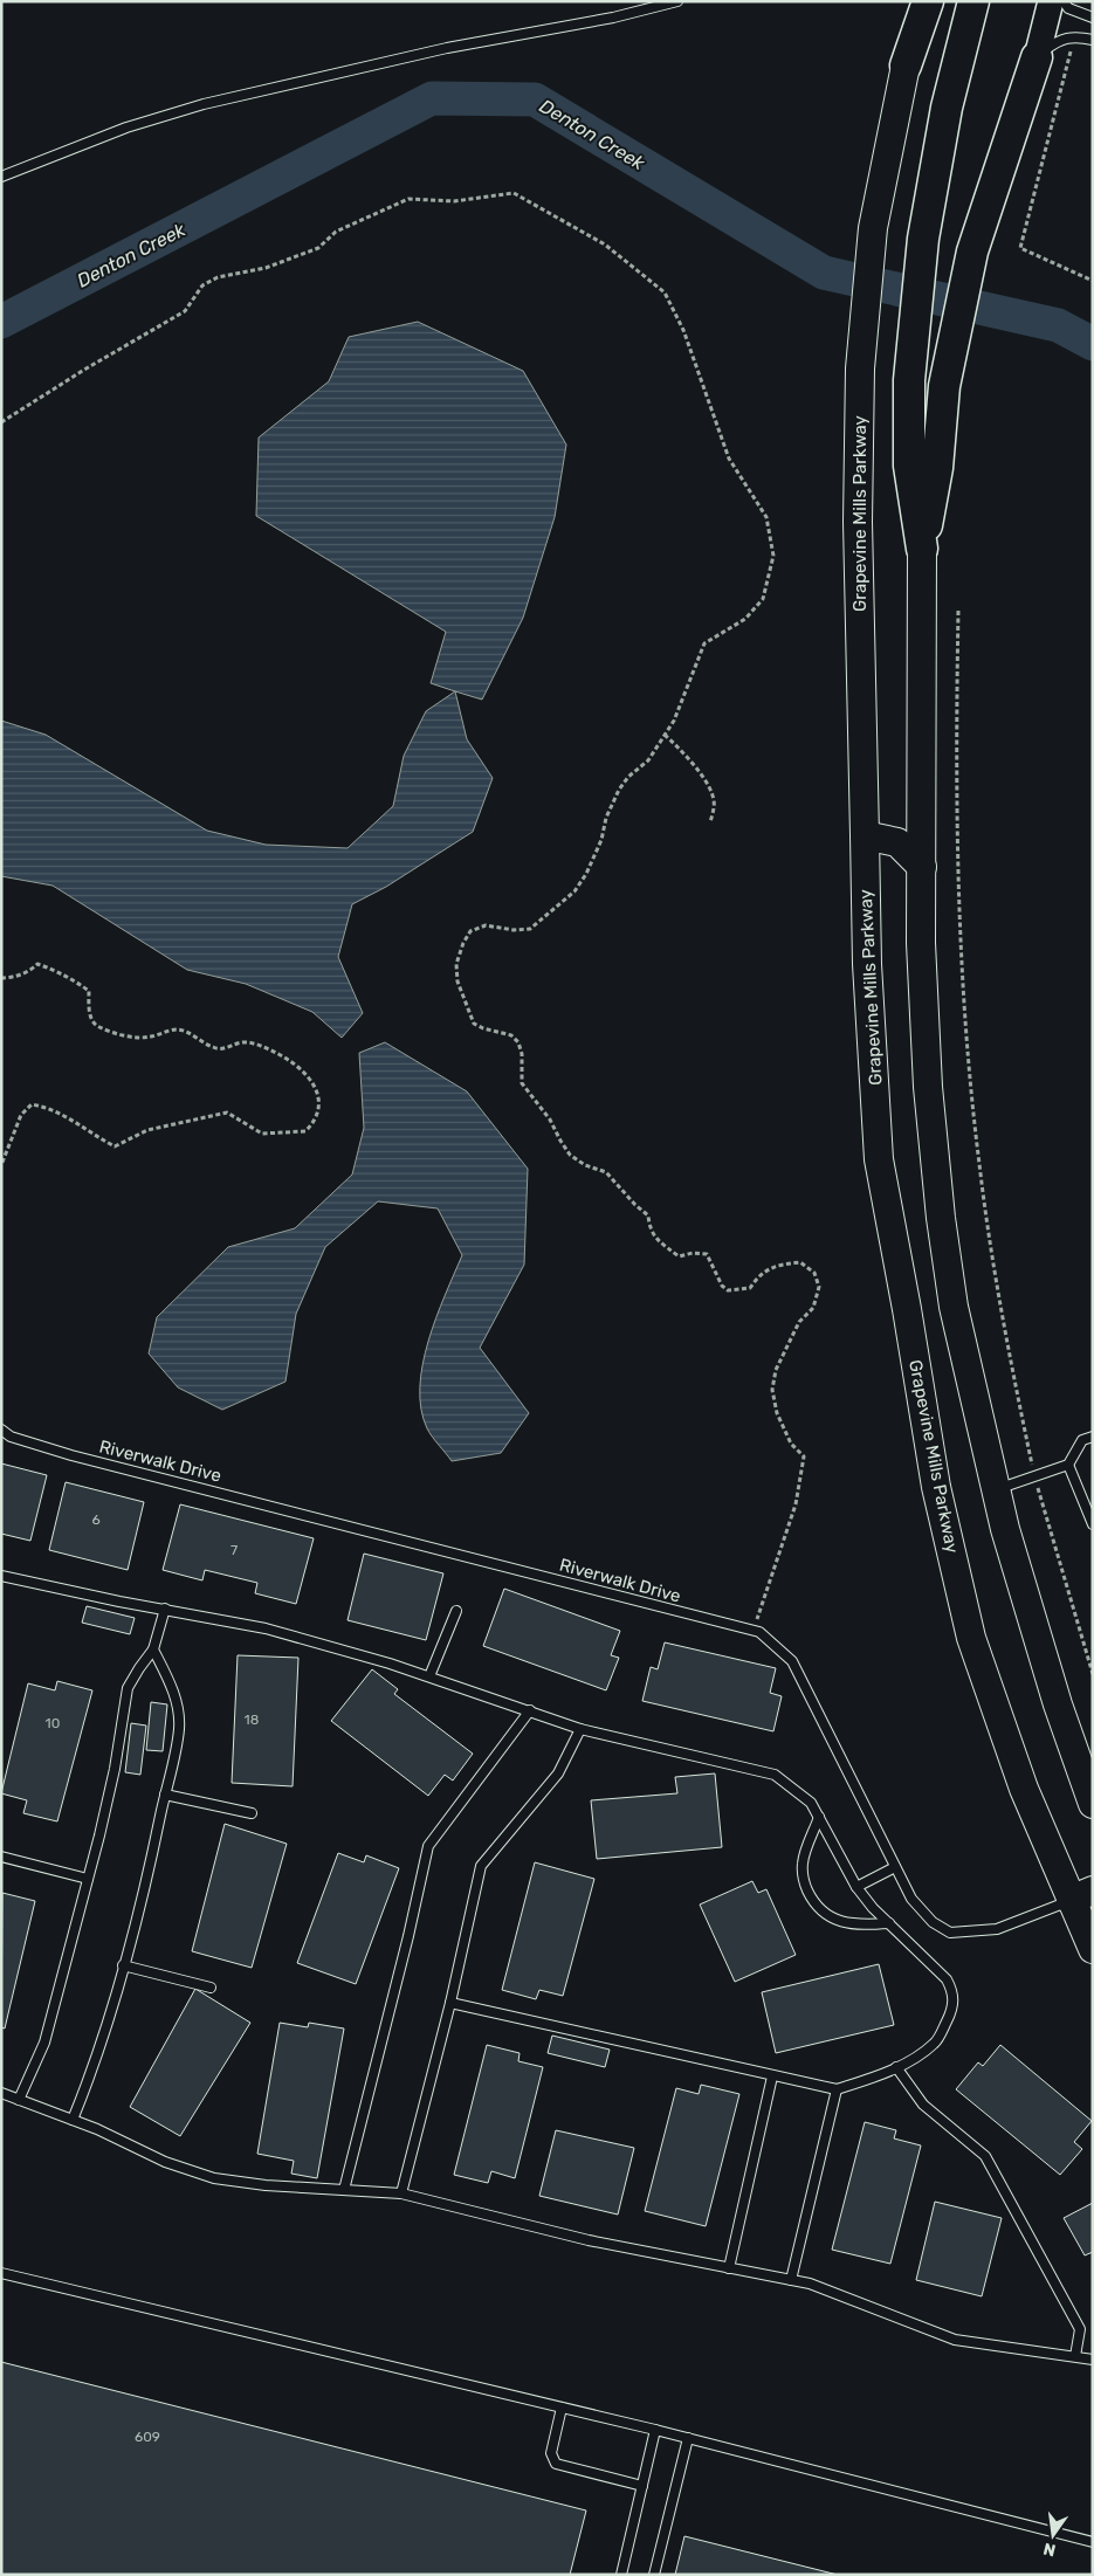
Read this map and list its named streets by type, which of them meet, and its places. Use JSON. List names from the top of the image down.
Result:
{
  "streets": {
    "highway": ["Grapevine Mills Parkway"],
    "lane": ["Riverwalk Drive"]
  },
  "crossings": [
    ["Grapevine Mills Parkway", "Riverwalk Drive"]
  ],
  "water": ["Denton Creek"],
  "house_numbers": [
    "6",
    "7",
    "18",
    "10",
    "609"
  ],
  "north": "bottom"
}
